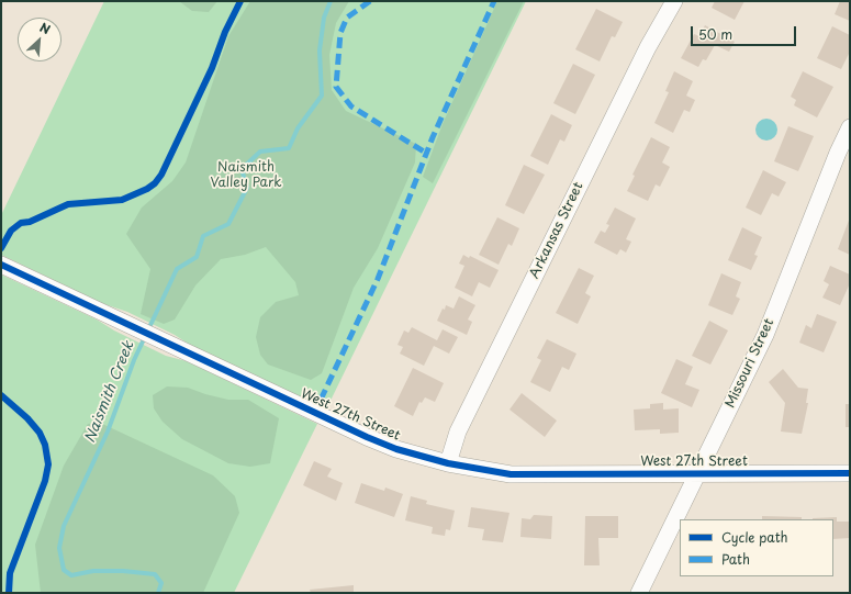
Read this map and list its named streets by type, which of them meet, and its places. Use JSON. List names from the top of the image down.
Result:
{
  "streets": {
    "street": ["Arkansas Street", "Missouri Street", "West 27th Street"]
  },
  "crossings": [
    ["Arkansas Street", "West 27th Street"],
    ["Missouri Street", "West 27th Street"]
  ],
  "water": ["Naismith Creek"],
  "parks": ["Naismith Valley Park"],
  "legend": ["Cycle path", "Path"],
  "scale_bar": "50 m",
  "north": "top right"
}
